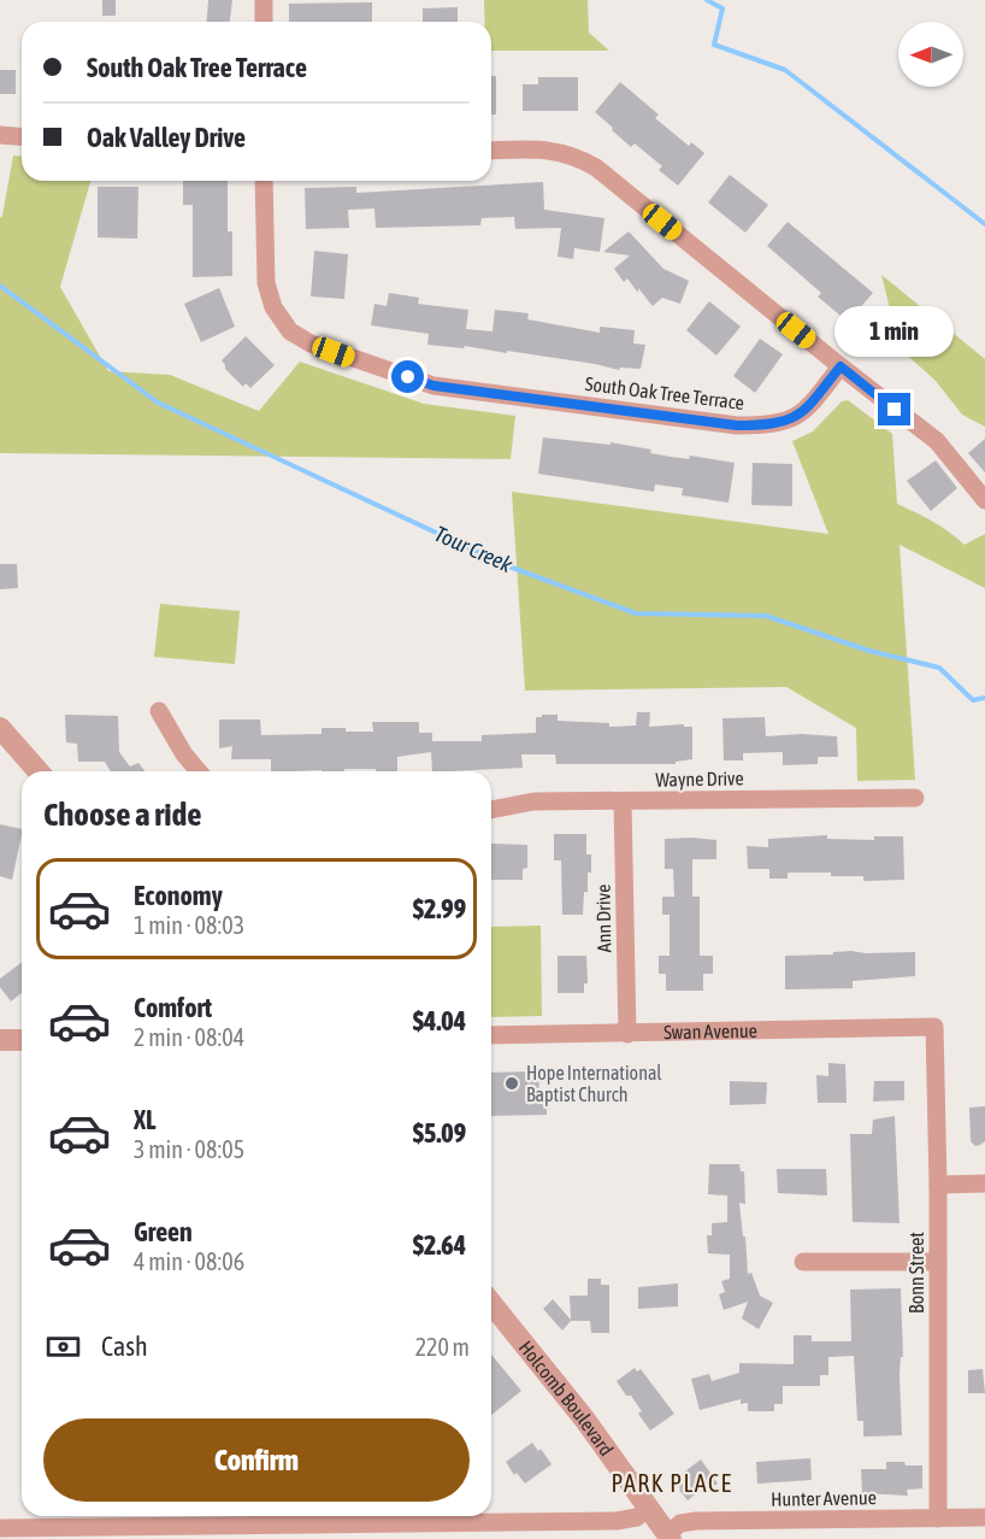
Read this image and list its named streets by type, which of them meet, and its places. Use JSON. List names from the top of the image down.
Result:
{
  "streets": {
    "street": [
      "South Oak Tree Terrace",
      "Wayne Drive",
      "Ann Drive",
      "Swan Avenue",
      "Bonn Street",
      "Holcomb Boulevard",
      "Hunter Avenue"
    ]
  },
  "crossings": [
    ["Wayne Drive", "Ann Drive"],
    ["Ann Drive", "Swan Avenue"],
    ["Swan Avenue", "Bonn Street"],
    ["Bonn Street", "Hunter Avenue"],
    ["Holcomb Boulevard", "Hunter Avenue"]
  ],
  "districts": ["PARK PLACE"],
  "water": ["Tour Creek"],
  "places": ["Hope International Baptist Church"],
  "north": "left",
  "page": {
    "banner": ["South Oak Tree Terrace", "Oak Valley Drive"],
    "bubble": "1 min",
    "heading": "Choose a ride",
    "list": [
      {
        "name": "Economy",
        "note": "1 min · 08:03",
        "value": "$2.99"
      },
      {
        "name": "Comfort",
        "note": "2 min · 08:04",
        "value": "$4.04"
      },
      {
        "name": "XL",
        "note": "3 min · 08:05",
        "value": "$5.09"
      },
      {
        "name": "Green",
        "note": "4 min · 08:06",
        "value": "$2.64"
      }
    ],
    "pay": ["Cash", "220 m"],
    "buttons": "Confirm"
  }
}
